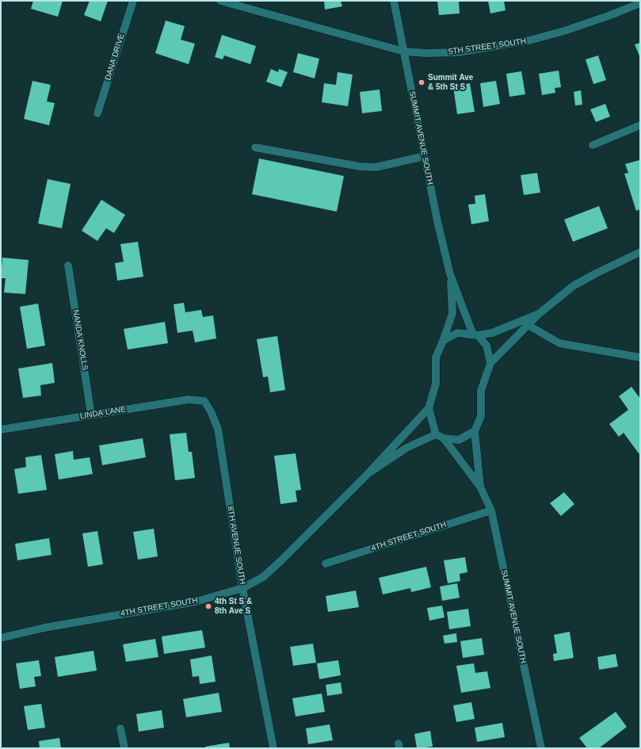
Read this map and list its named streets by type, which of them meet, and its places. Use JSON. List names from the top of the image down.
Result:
{
  "streets": {
    "street": [
      "5TH STREET SOUTH",
      "DANA DRIVE",
      "SUMMIT AVENUE SOUTH",
      "NANDA KNOLLS",
      "LINDA LANE",
      "4TH STREET SOUTH",
      "8TH AVENUE SOUTH"
    ]
  },
  "crossings": [
    ["5TH STREET SOUTH", "SUMMIT AVENUE SOUTH"],
    ["SUMMIT AVENUE SOUTH", "4TH STREET SOUTH"],
    ["NANDA KNOLLS", "LINDA LANE"],
    ["LINDA LANE", "8TH AVENUE SOUTH"],
    ["4TH STREET SOUTH", "8TH AVENUE SOUTH"]
  ],
  "places": ["Summit Ave & 5th St S", "4th St S & 8th Ave S"]
}
